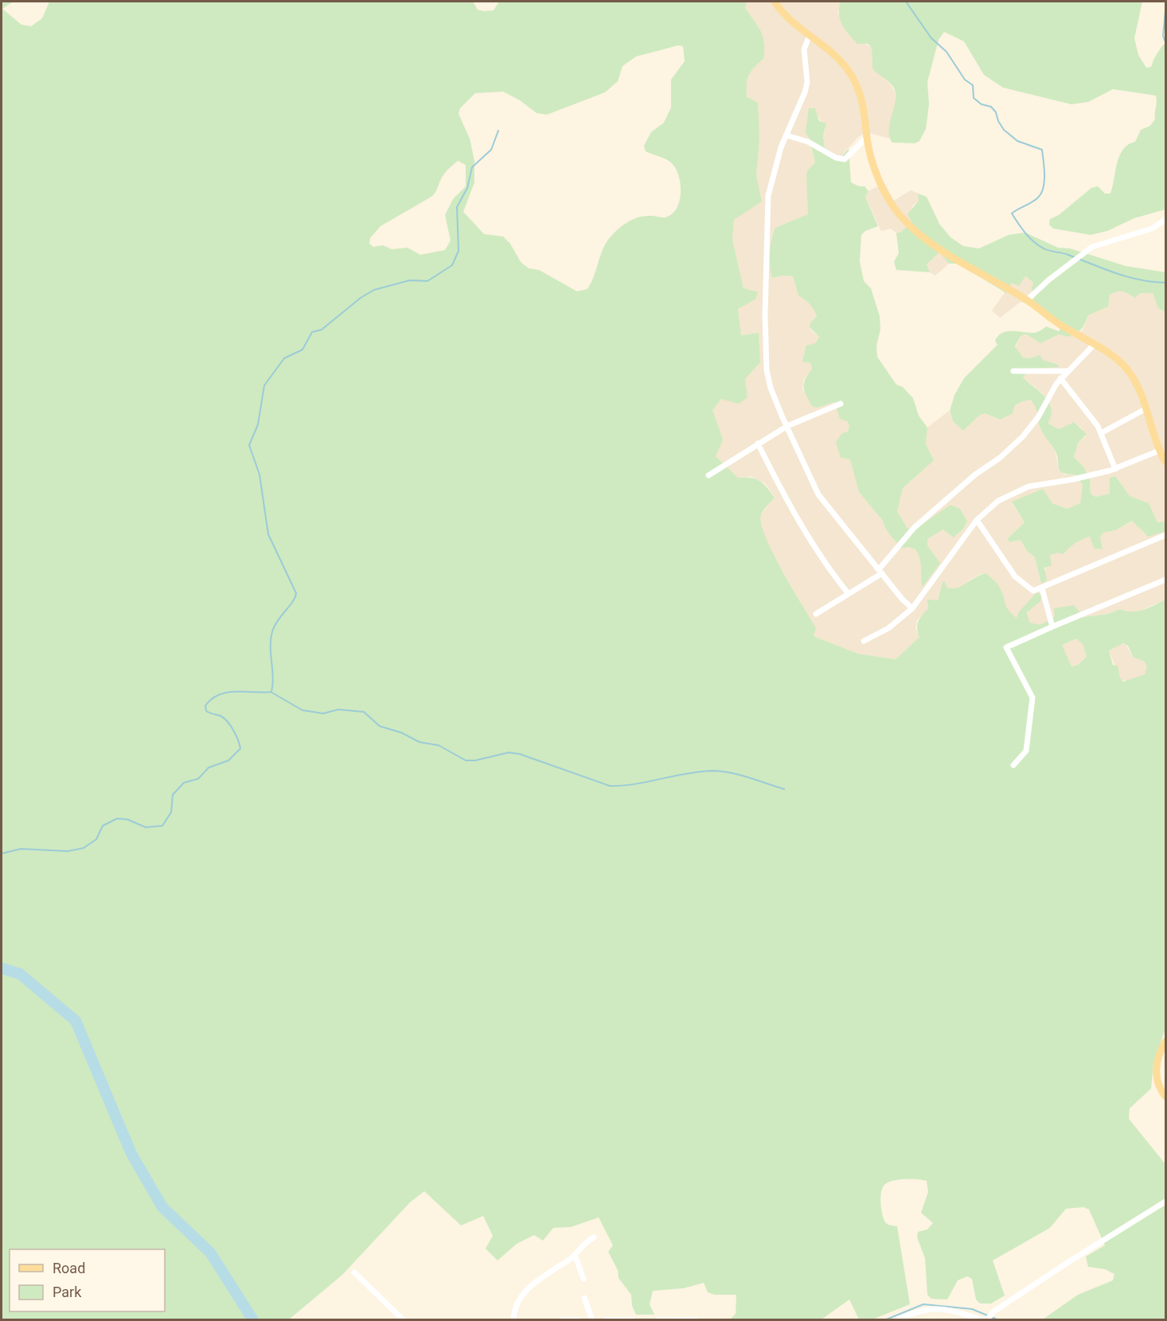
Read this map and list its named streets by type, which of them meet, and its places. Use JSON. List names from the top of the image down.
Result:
{
  "legend": ["Road", "Park"]
}
